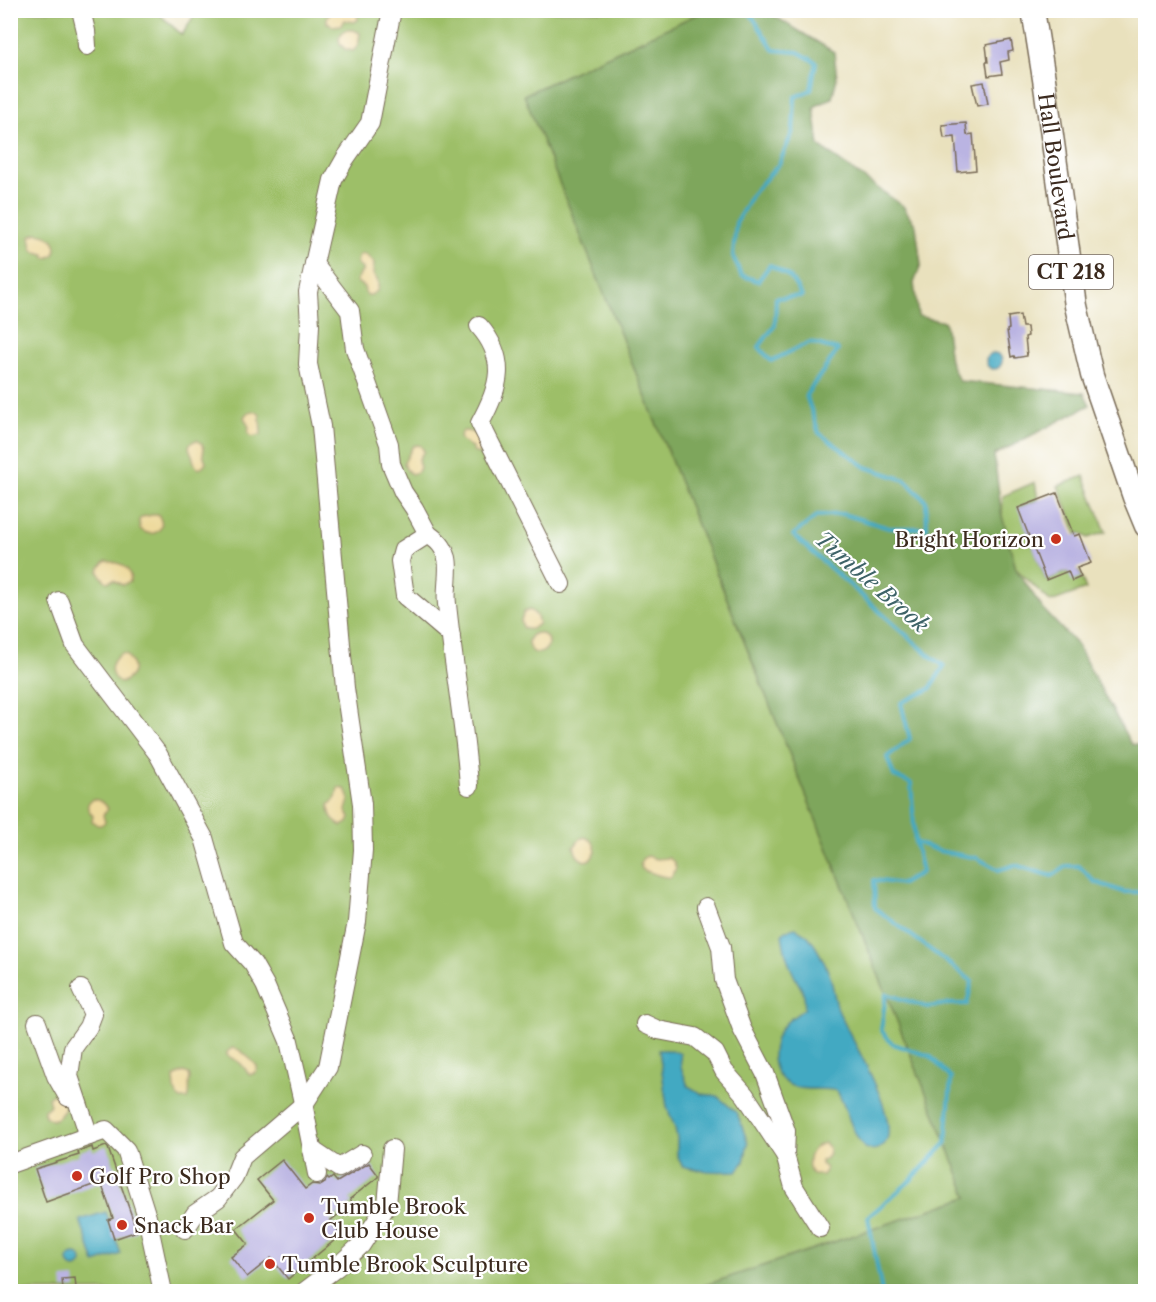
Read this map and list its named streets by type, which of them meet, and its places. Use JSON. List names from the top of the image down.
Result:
{
  "streets": {
    "main road": ["Hall Boulevard", "CT 218"]
  },
  "water": ["Tumble Brook"],
  "places": [
    "Bright Horizon",
    "Golf Pro Shop",
    "Tumble Brook Club House",
    "Snack Bar",
    "Tumble Brook Sculpture"
  ]
}
